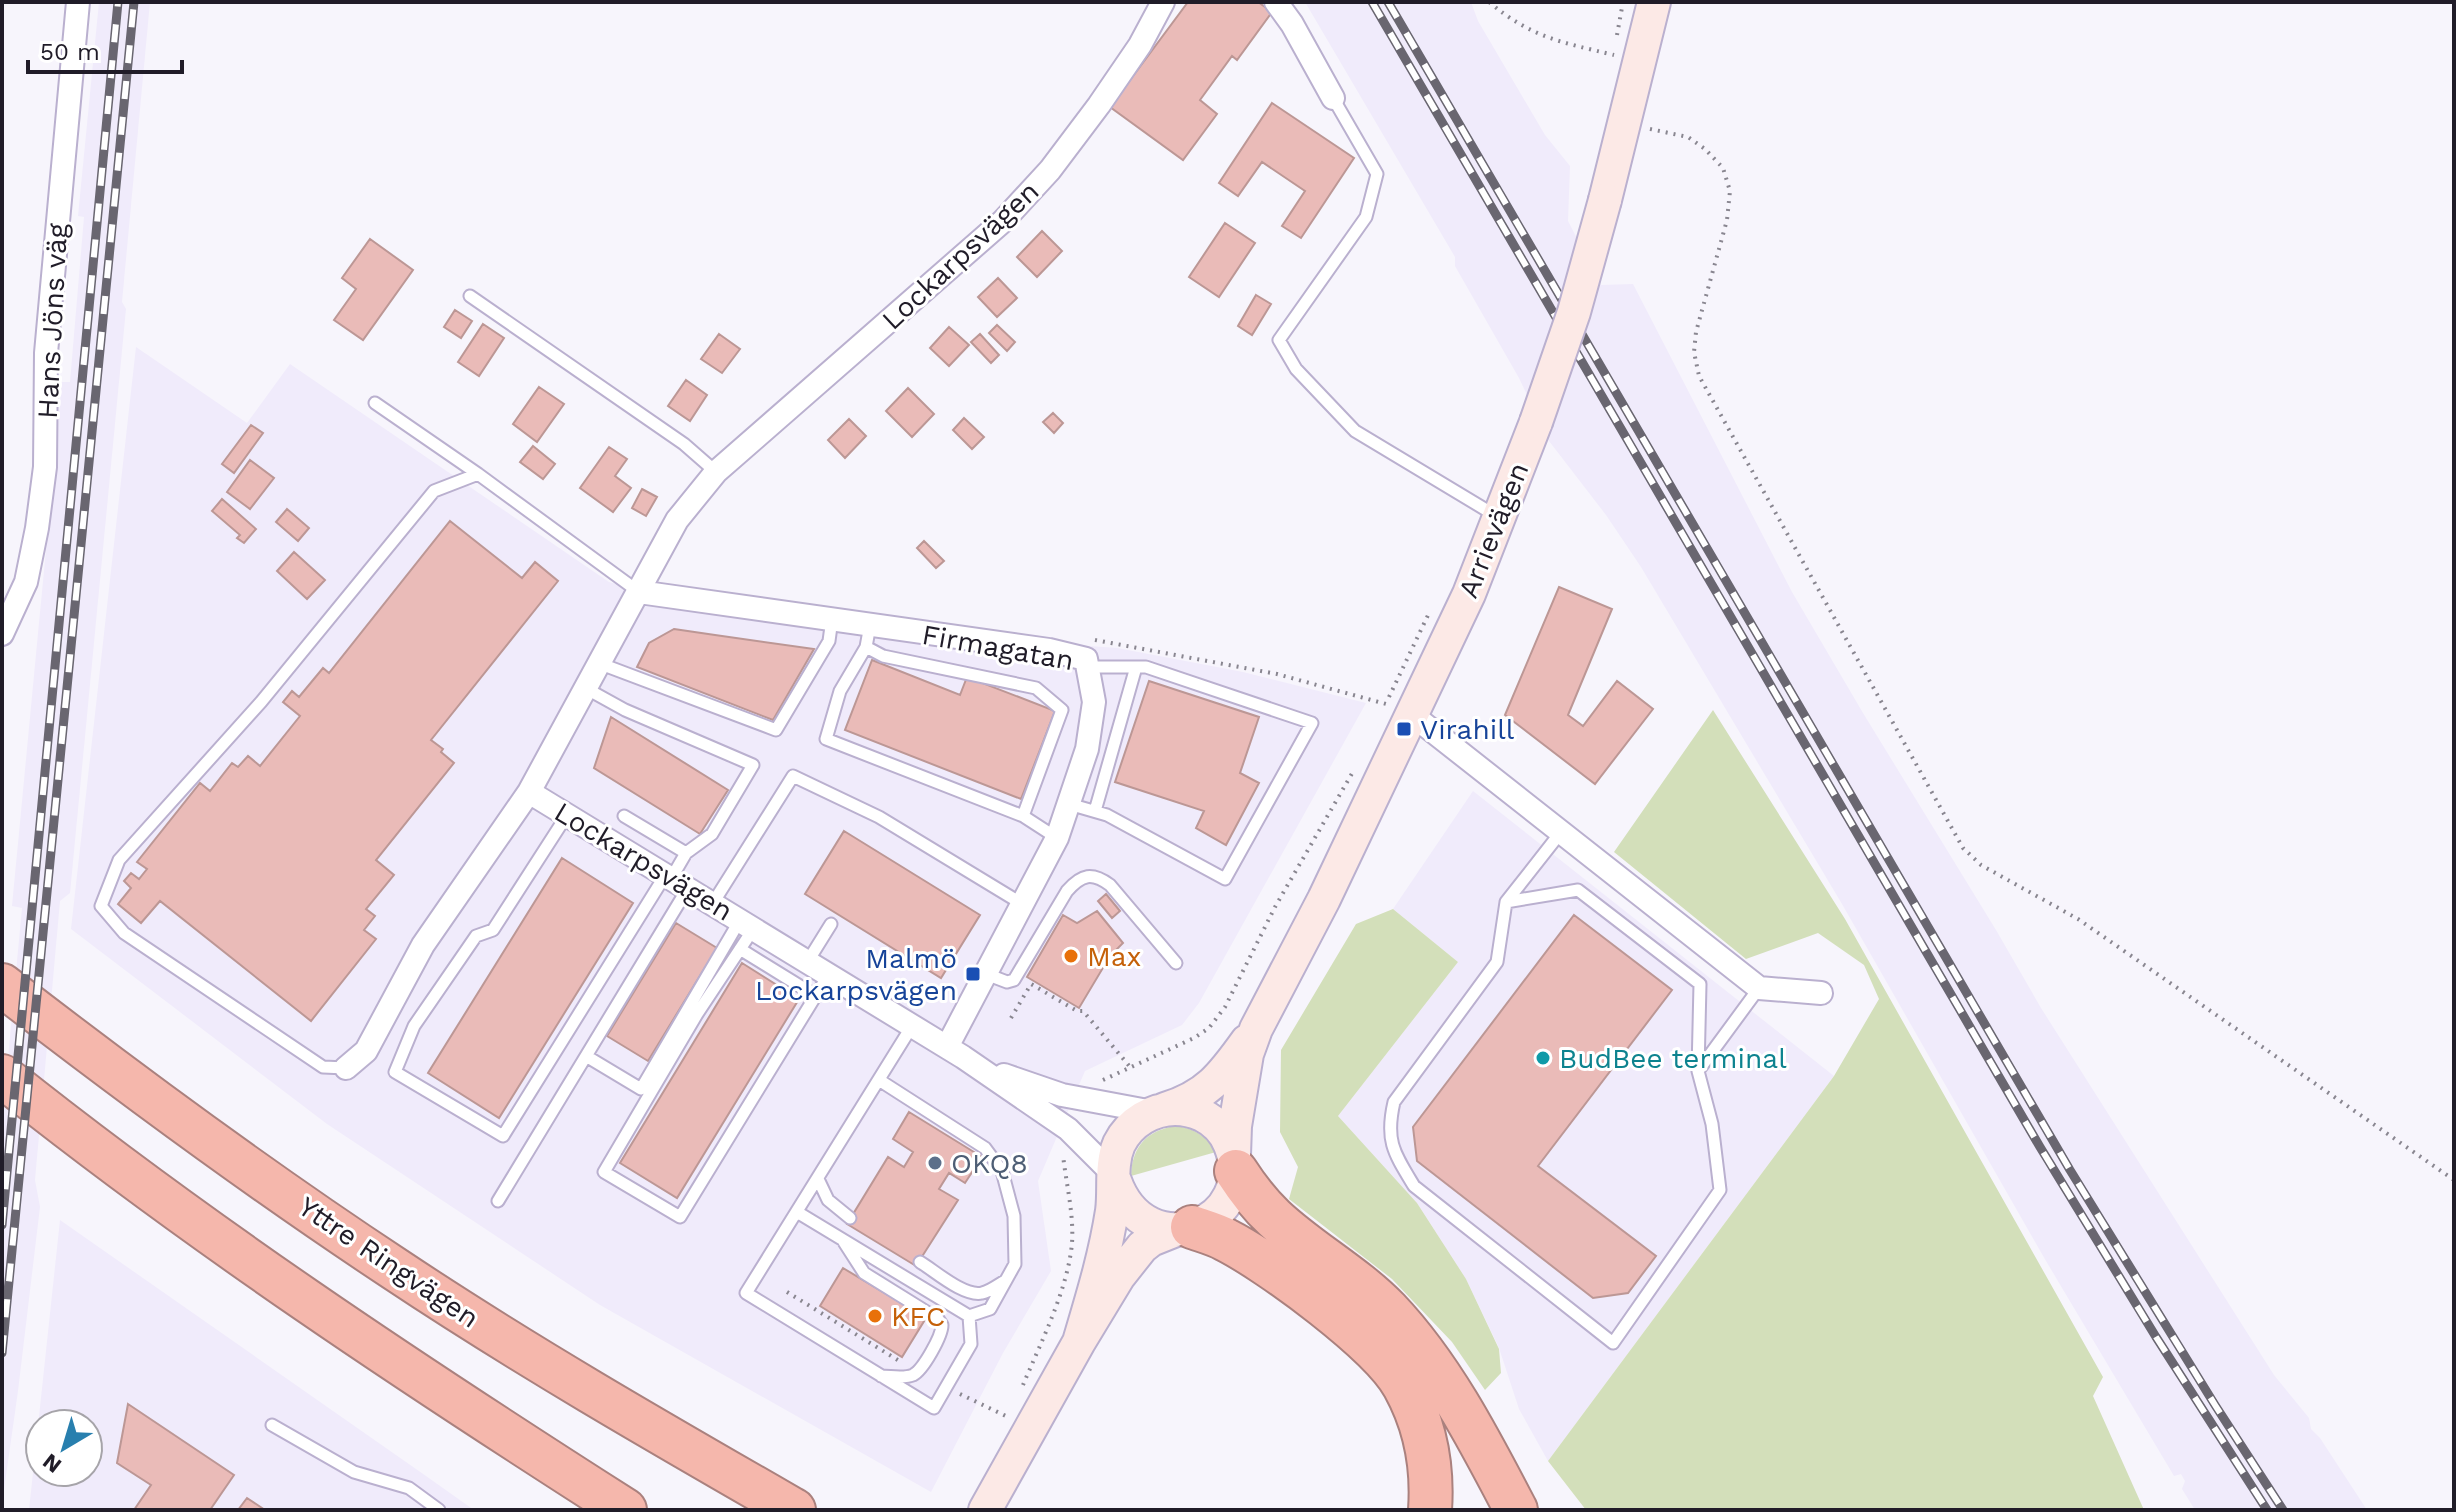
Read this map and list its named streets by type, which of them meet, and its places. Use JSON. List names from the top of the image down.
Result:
{
  "streets": {
    "highway": ["Yttre Ringvägen"],
    "main road": ["Arrievägen"],
    "street": ["Lockarpsvägen", "Hans Jöns väg", "Firmagatan"]
  },
  "crossings": [
    ["Lockarpsvägen", "Arrievägen"],
    ["Lockarpsvägen", "Firmagatan"]
  ],
  "places": {
    "transit": ["Virahill", "Malmö Lockarpsvägen"],
    "other": [
      "Max",
      "BudBee terminal",
      "OKQ8",
      "KFC"
    ]
  },
  "scale_bar": "50 m",
  "north": "bottom left"
}
